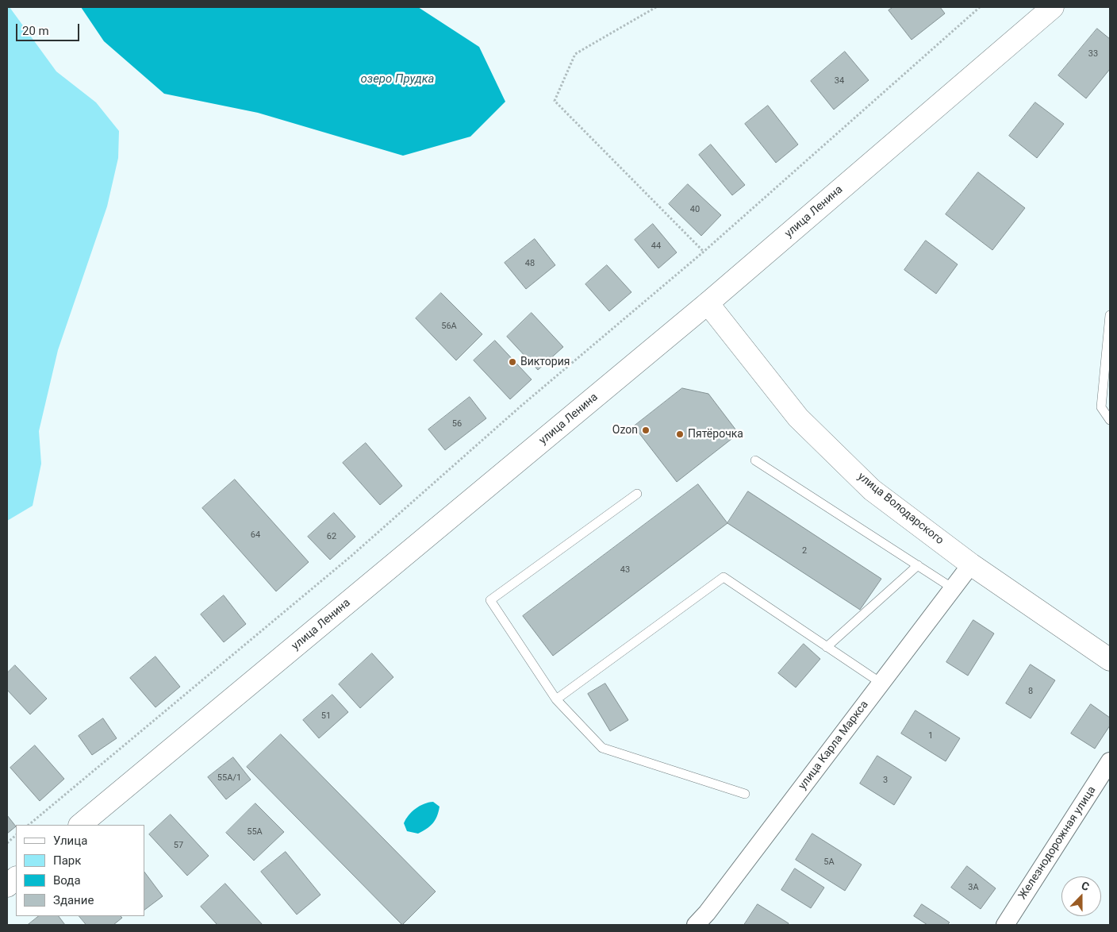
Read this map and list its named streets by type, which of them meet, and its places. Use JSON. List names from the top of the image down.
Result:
{
  "streets": {
    "main road": ["улица Ленина", "улица Володарского"],
    "street": ["улица Карла Маркса", "Железнодорожная улица"]
  },
  "crossings": [
    ["улица Ленина", "улица Володарского"],
    ["улица Володарского", "улица Карла Маркса"]
  ],
  "water": ["озеро Прудка"],
  "places": ["Виктория", "Ozon", "Пятёрочка"],
  "house_numbers": [
    "33",
    "34",
    "40",
    "44",
    "48",
    "56А",
    "56",
    "64",
    "62",
    "2",
    "43",
    "8",
    "51",
    "1",
    "55А/1",
    "3",
    "55А",
    "57",
    "5А",
    "3А"
  ],
  "legend": [
    "Улица",
    "Парк",
    "Вода",
    "Здание"
  ],
  "scale_bar": "20 m",
  "north": "top"
}
